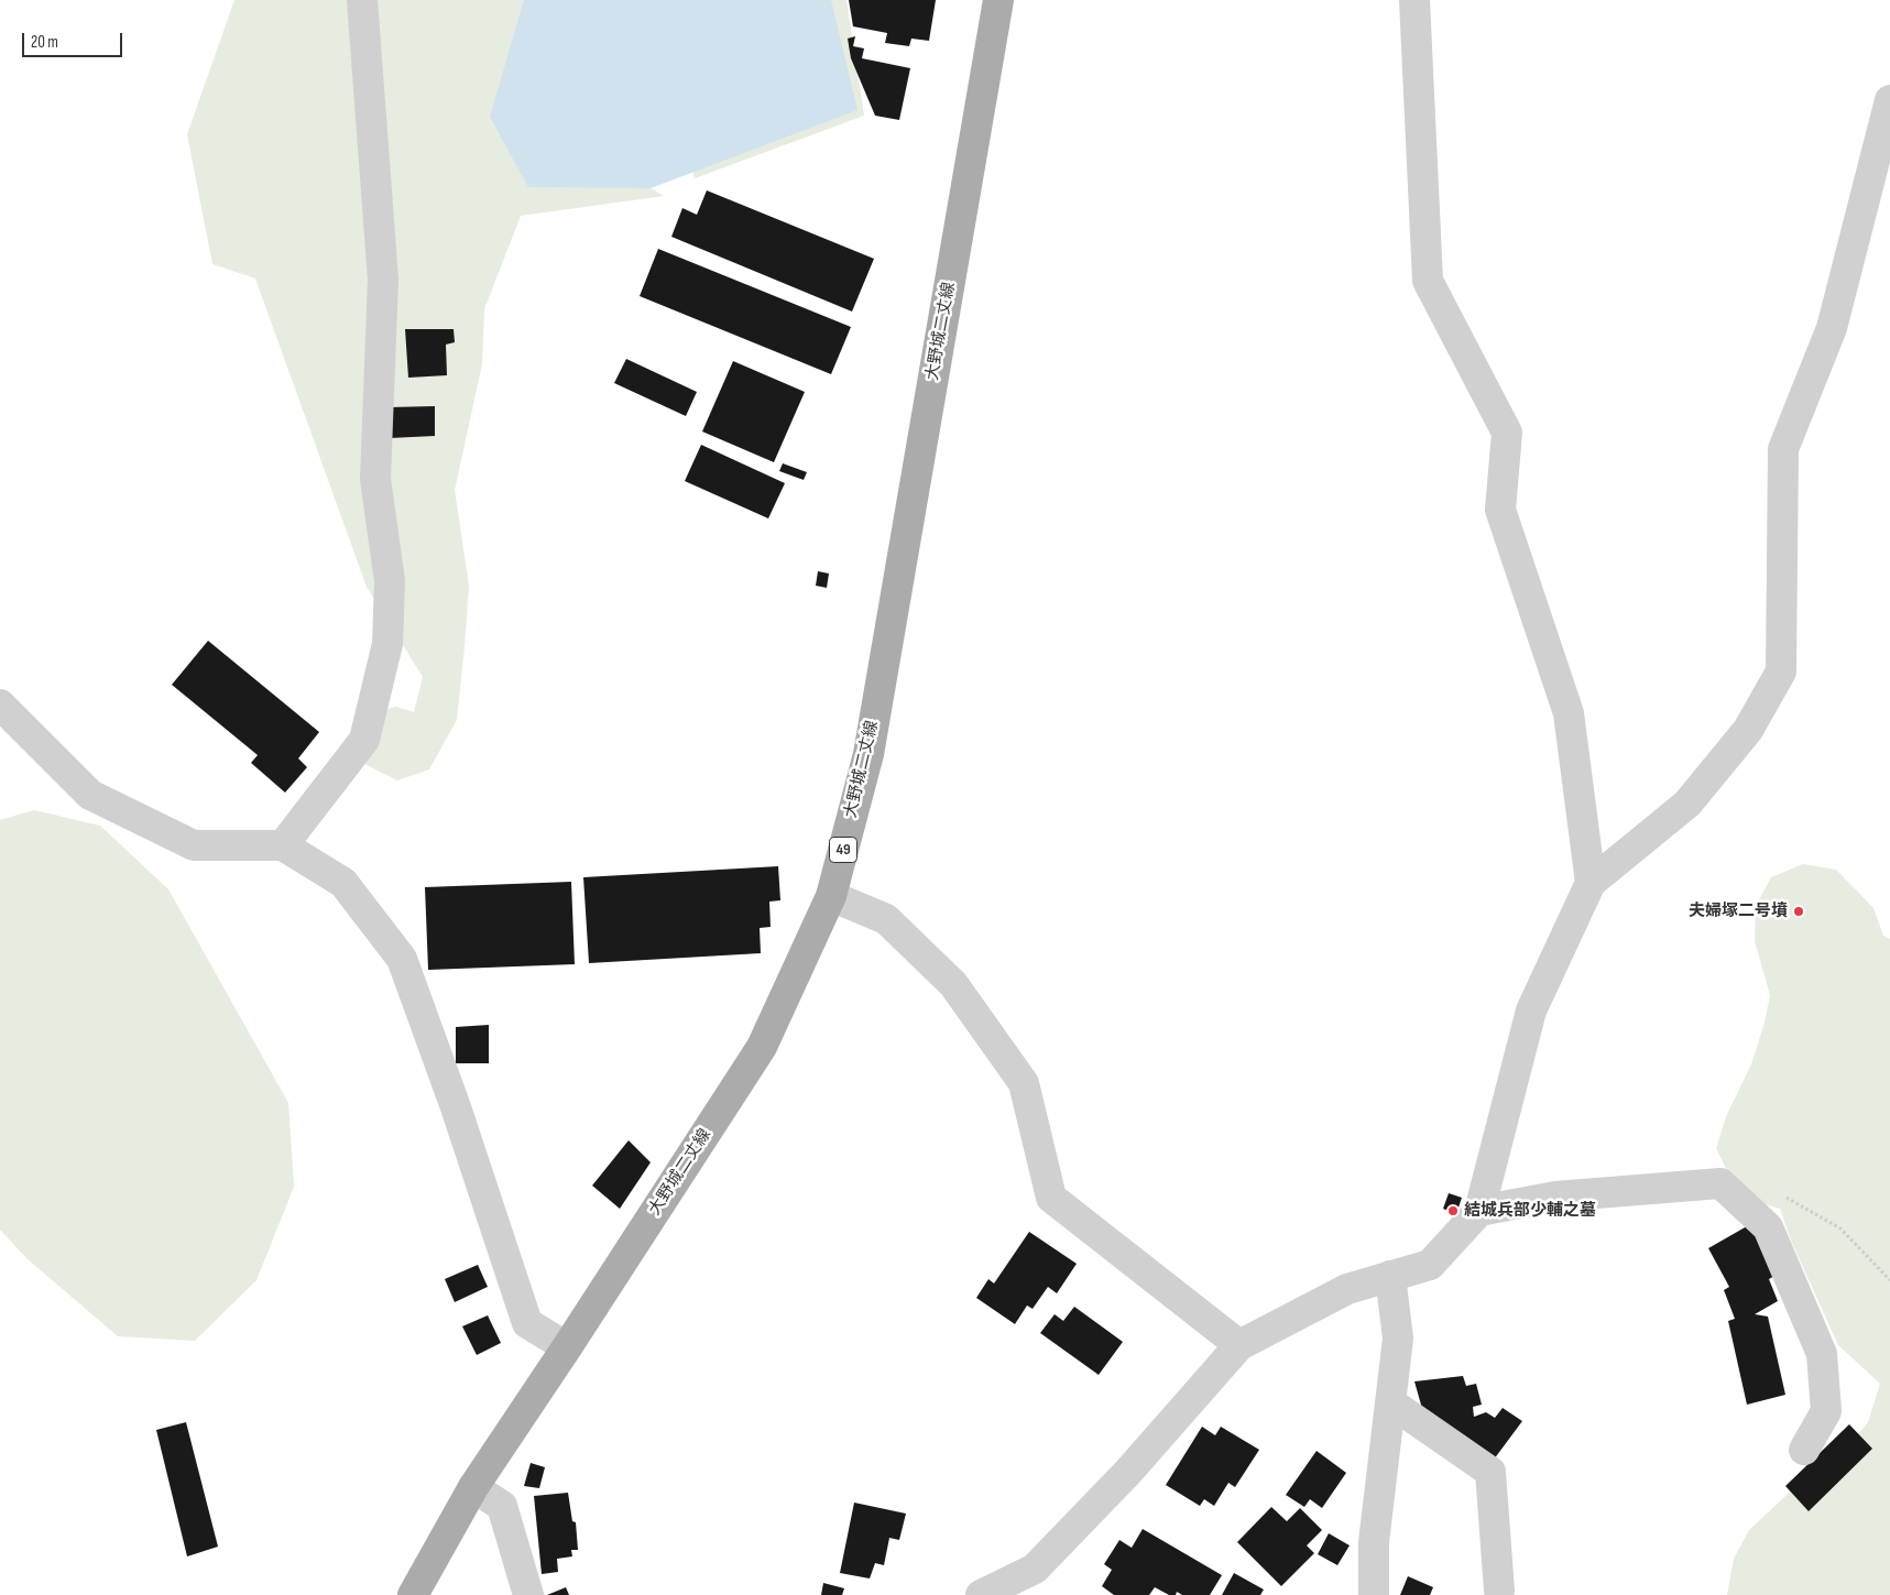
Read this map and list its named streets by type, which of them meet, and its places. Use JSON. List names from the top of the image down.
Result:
{
  "streets": {
    "main road": ["大野城二丈線", "49"]
  },
  "places": ["夫婦塚二号墳", "結城兵部少輔之墓"],
  "scale_bar": "20 m"
}
